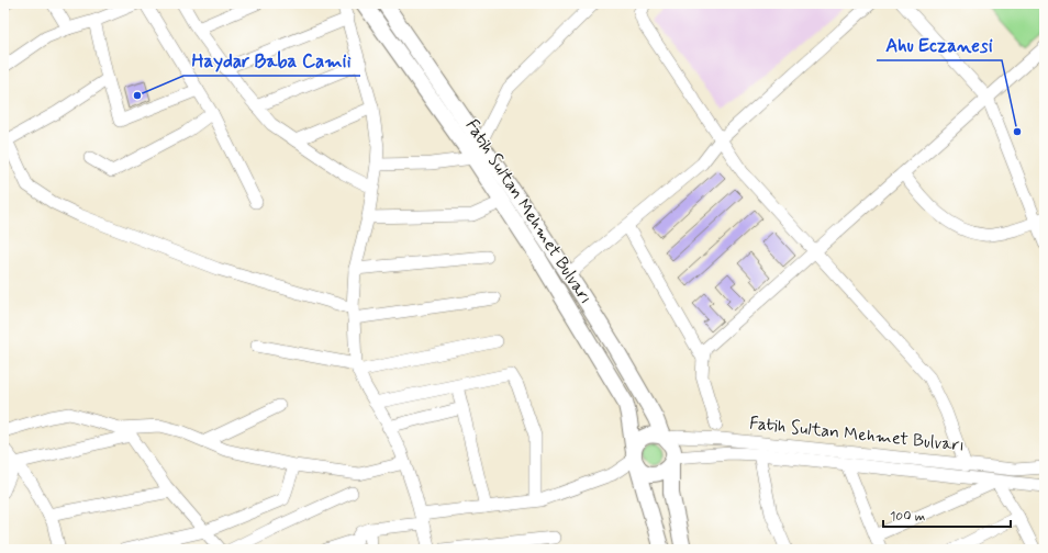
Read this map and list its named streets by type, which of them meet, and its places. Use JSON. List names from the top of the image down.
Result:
{
  "streets": {
    "main road": ["Fatih Sultan Mehmet Bulvarı"]
  },
  "places": ["Haydar Baba Camii", "Ahu Eczanesi"],
  "scale_bar": "100 m"
}
